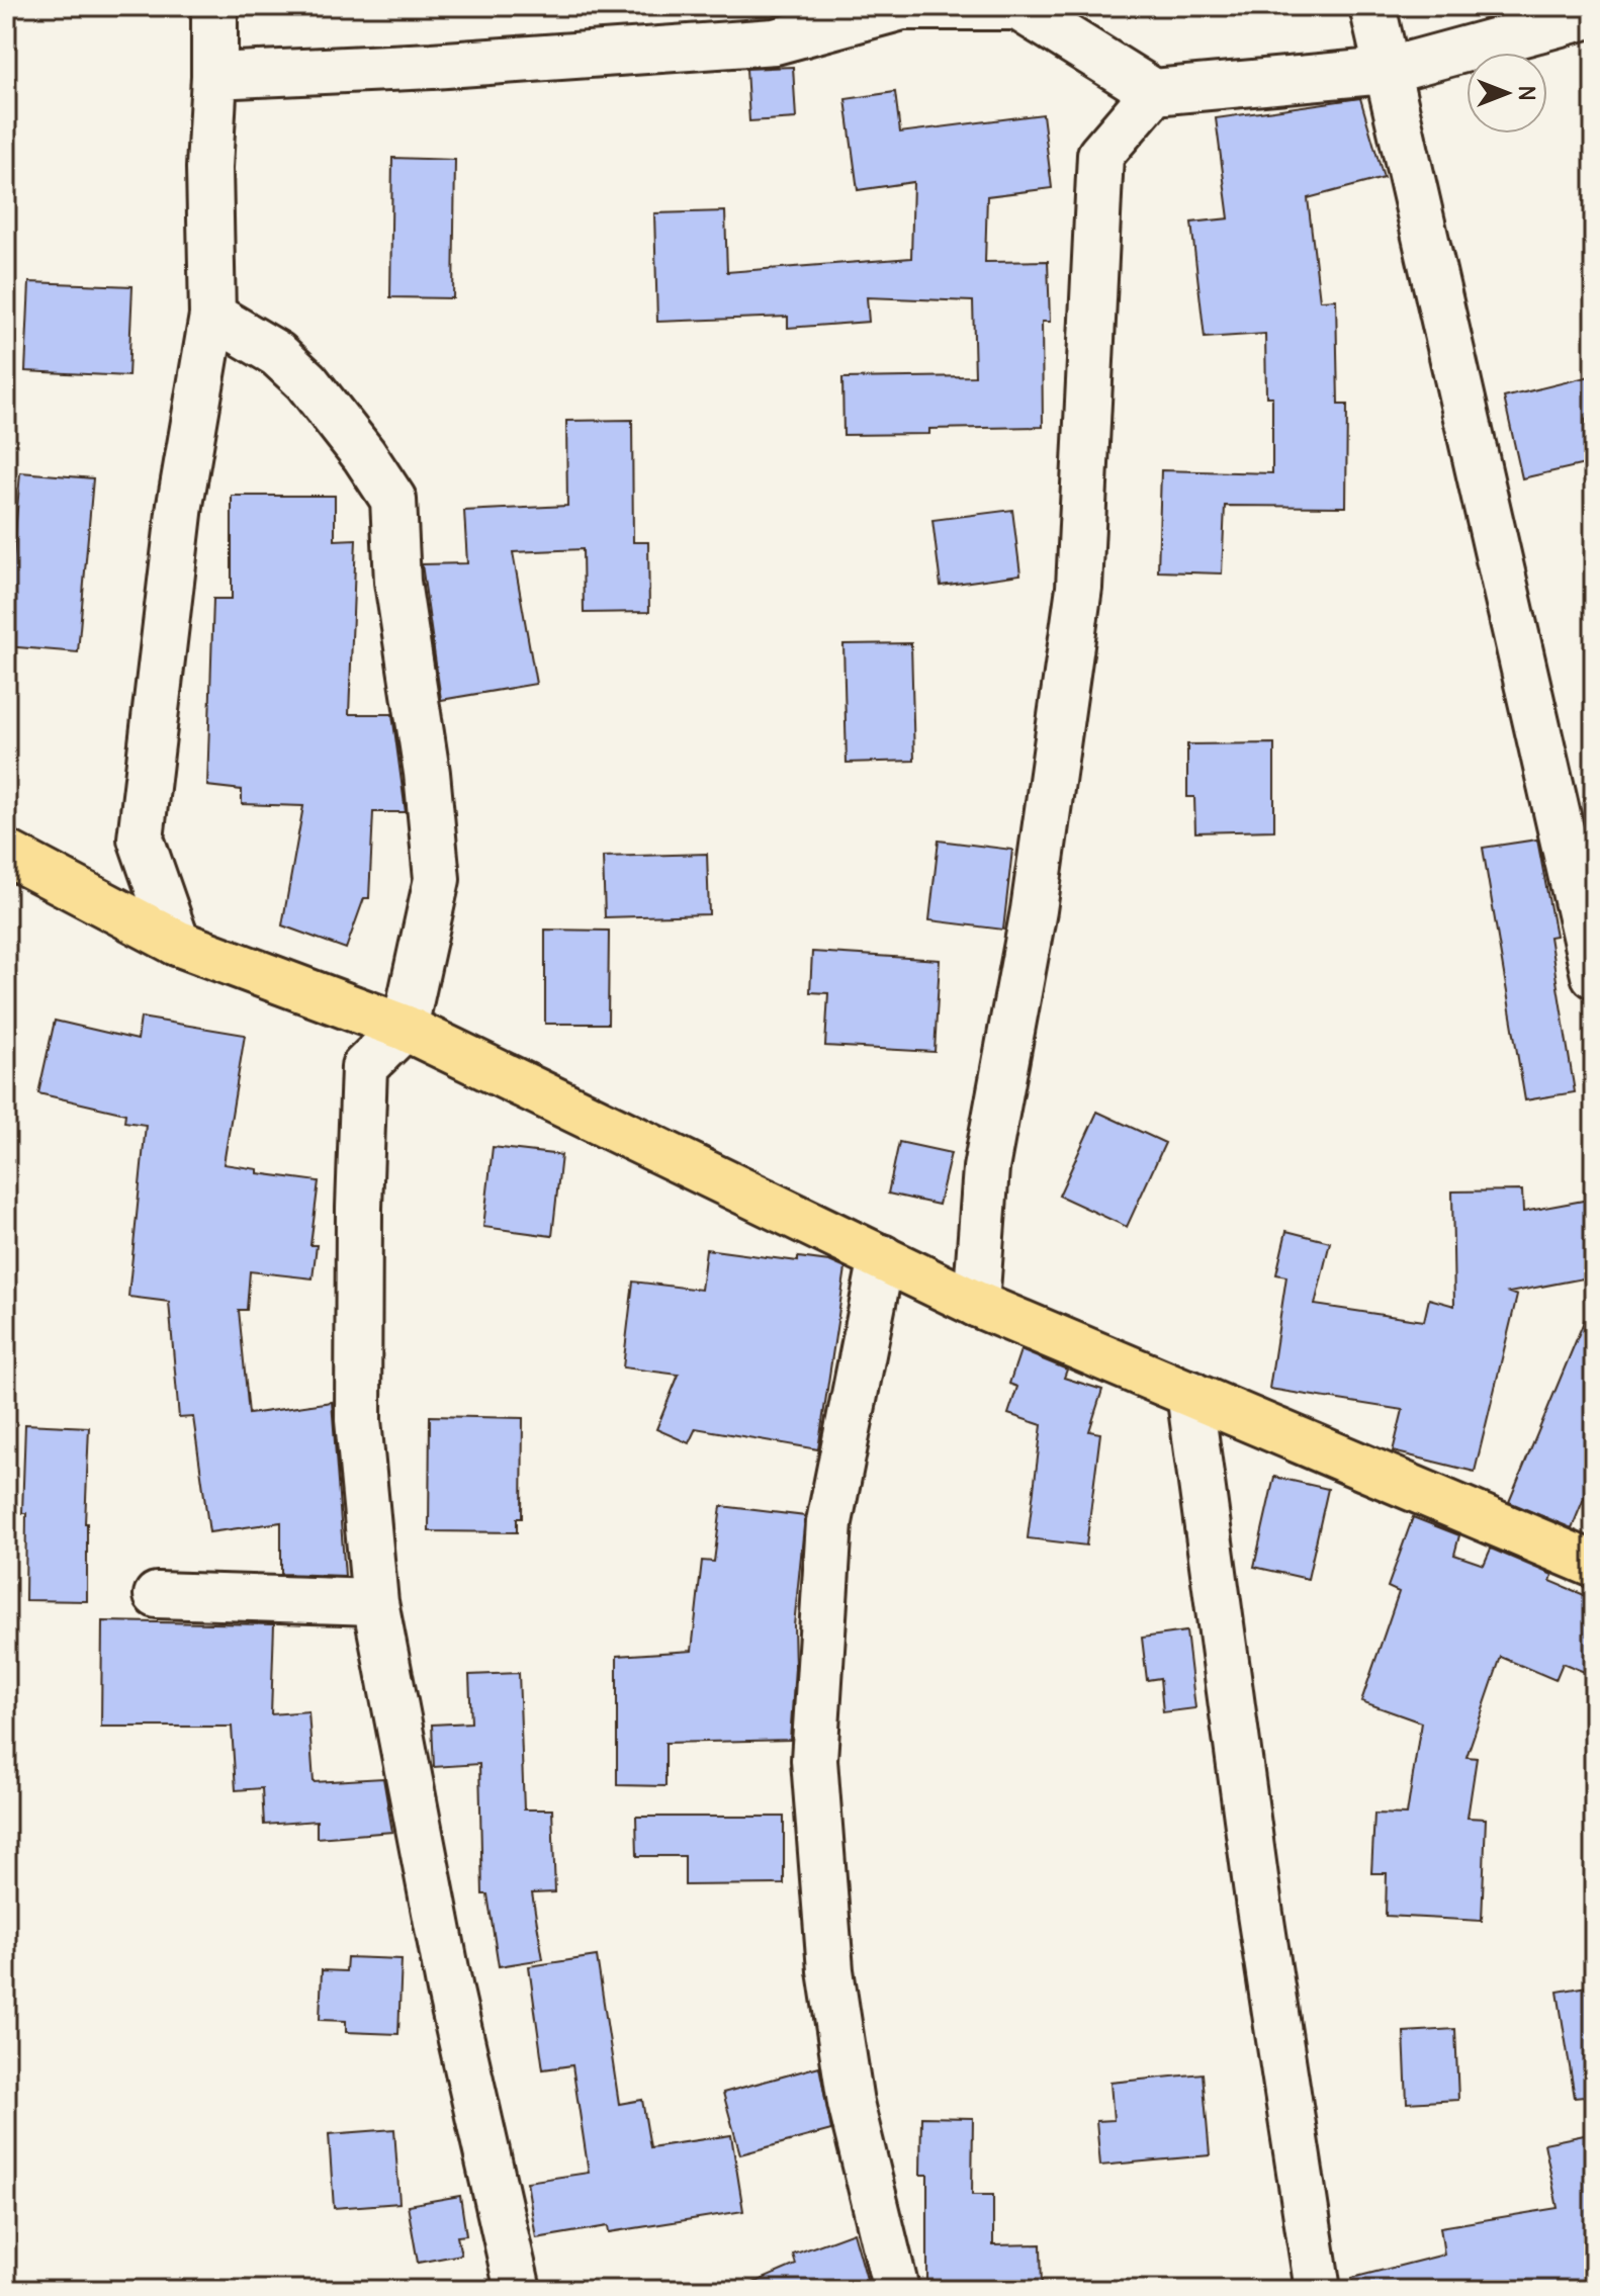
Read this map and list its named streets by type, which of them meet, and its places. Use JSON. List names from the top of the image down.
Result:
{
  "north": "right"
}
